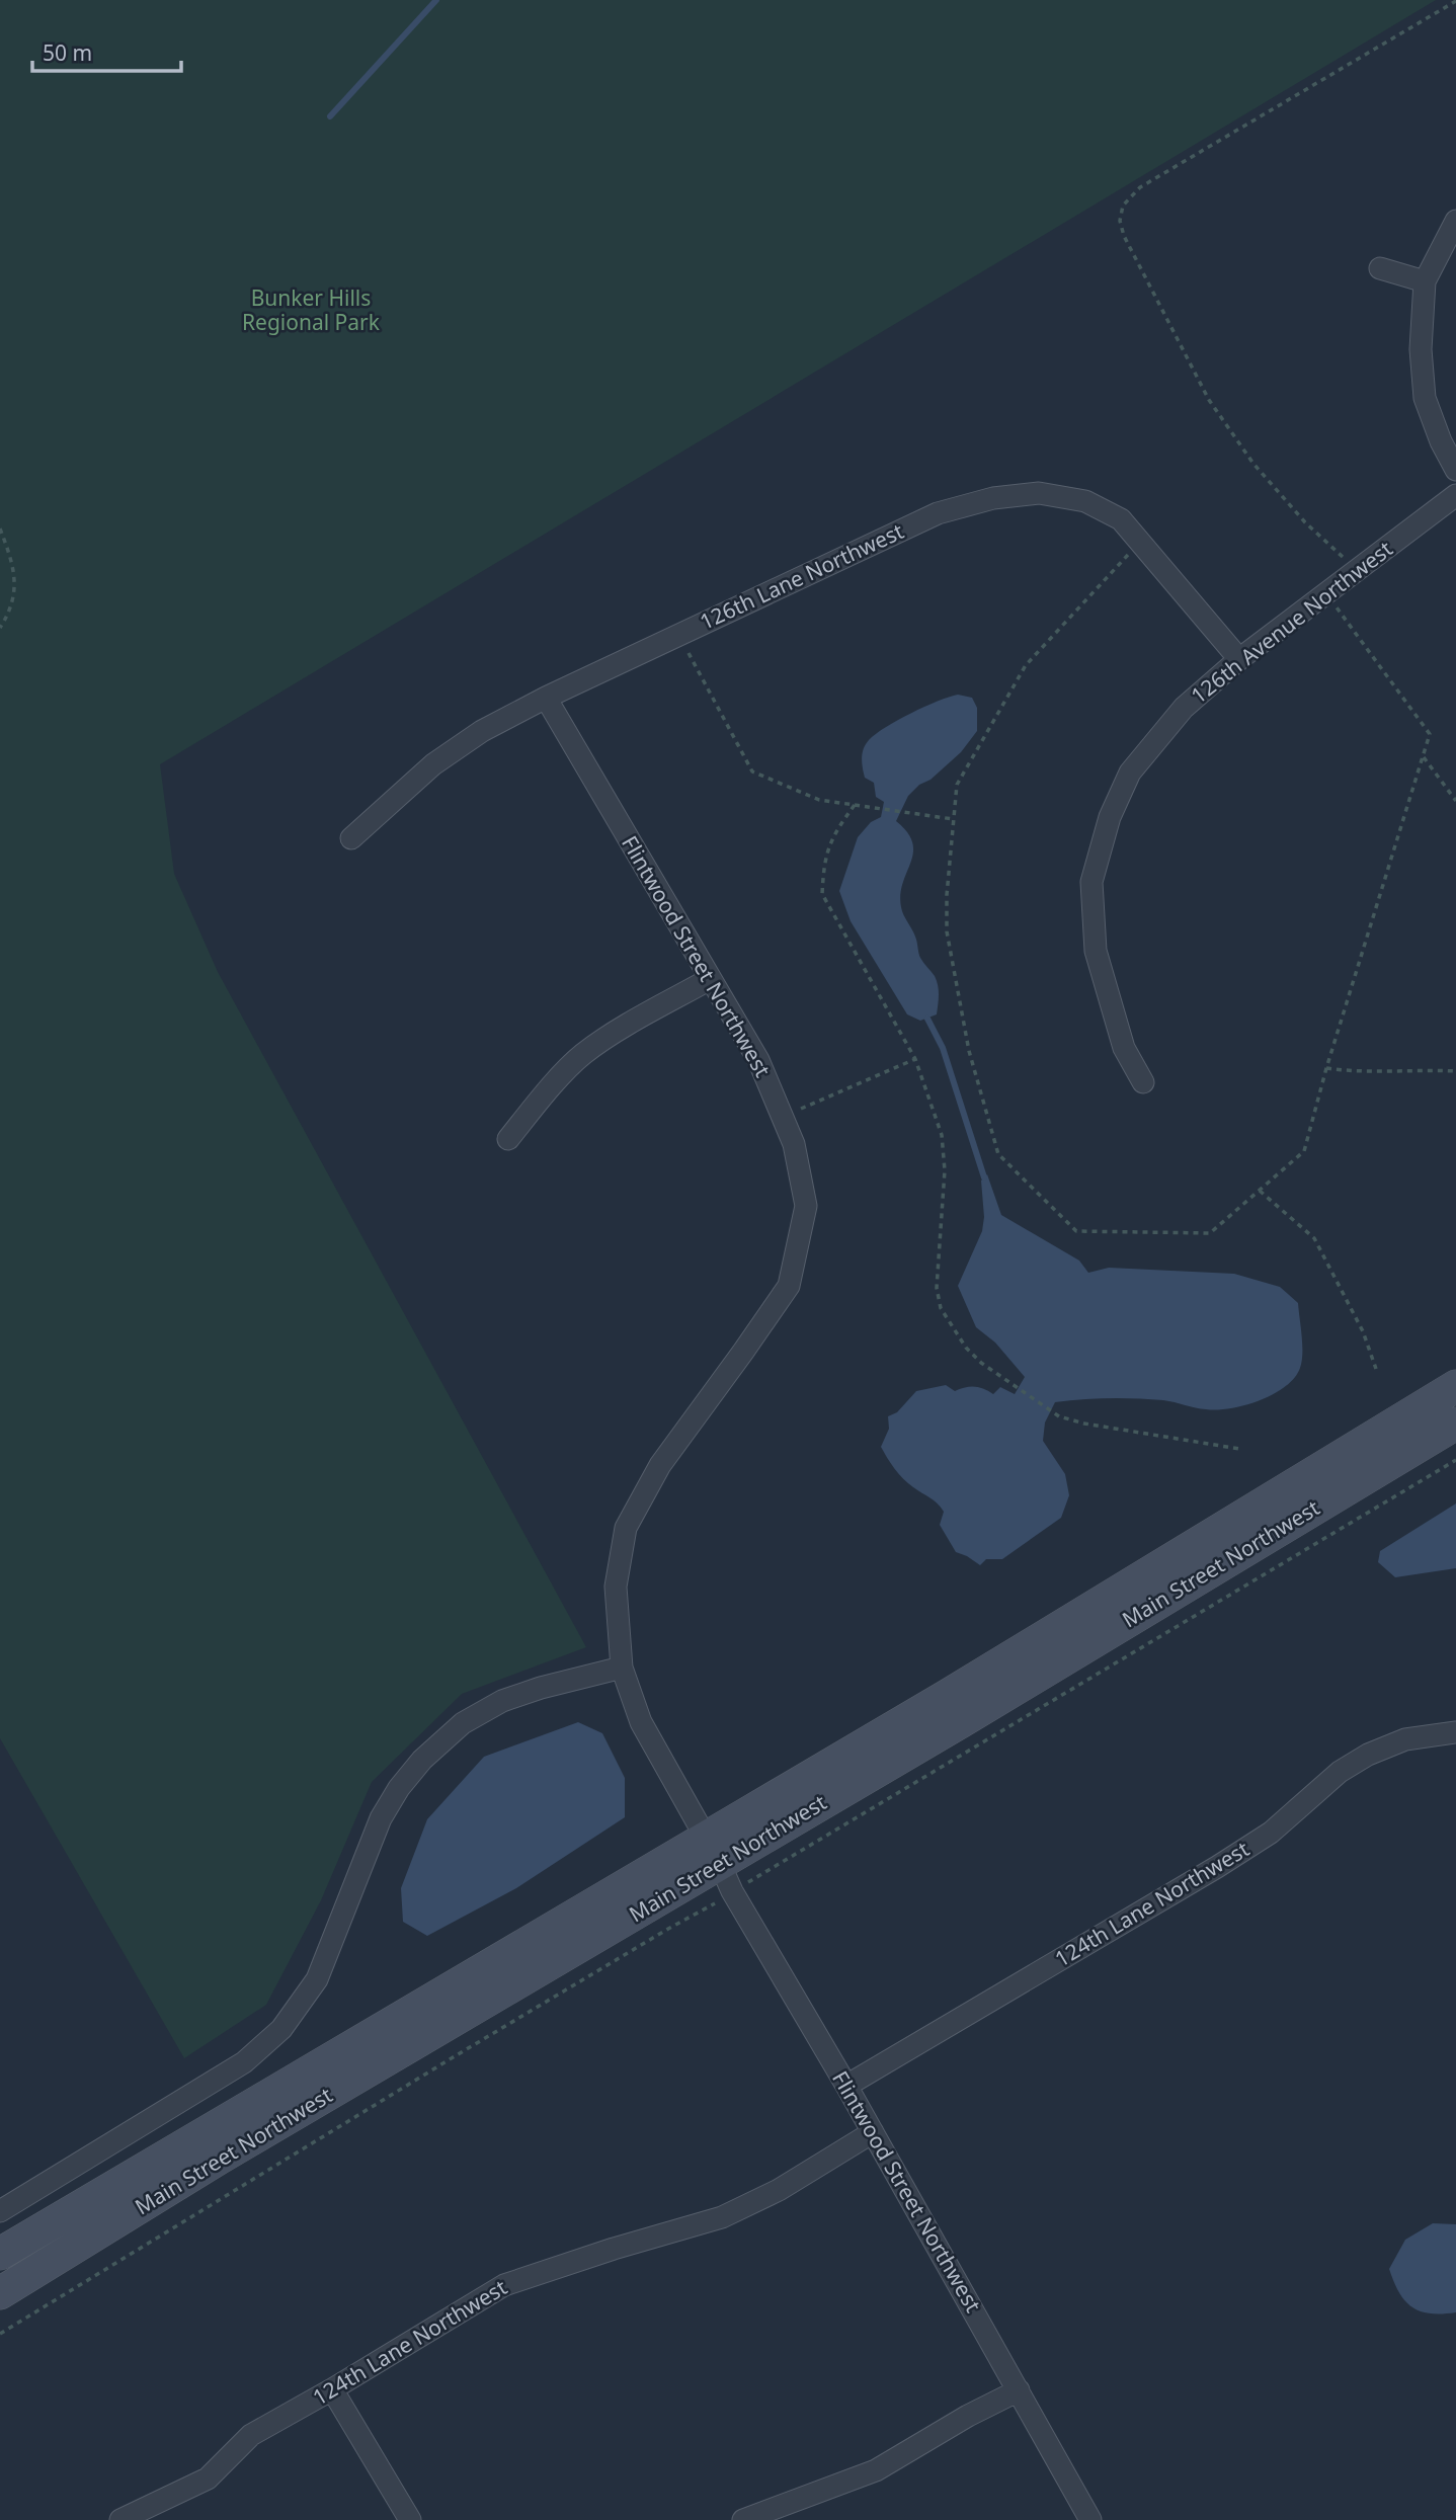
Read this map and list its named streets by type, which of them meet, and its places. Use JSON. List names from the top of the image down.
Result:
{
  "streets": {
    "main road": ["Main Street Northwest"],
    "street": [
      "126th Lane Northwest",
      "126th Avenue Northwest",
      "Flintwood Street Northwest",
      "124th Lane Northwest"
    ]
  },
  "crossings": [
    ["126th Lane Northwest", "126th Avenue Northwest"],
    ["126th Lane Northwest", "Flintwood Street Northwest"],
    ["Flintwood Street Northwest", "Main Street Northwest"],
    ["Flintwood Street Northwest", "124th Lane Northwest"]
  ],
  "parks": ["Bunker Hills Regional Park"],
  "scale_bar": "50 m"
}
